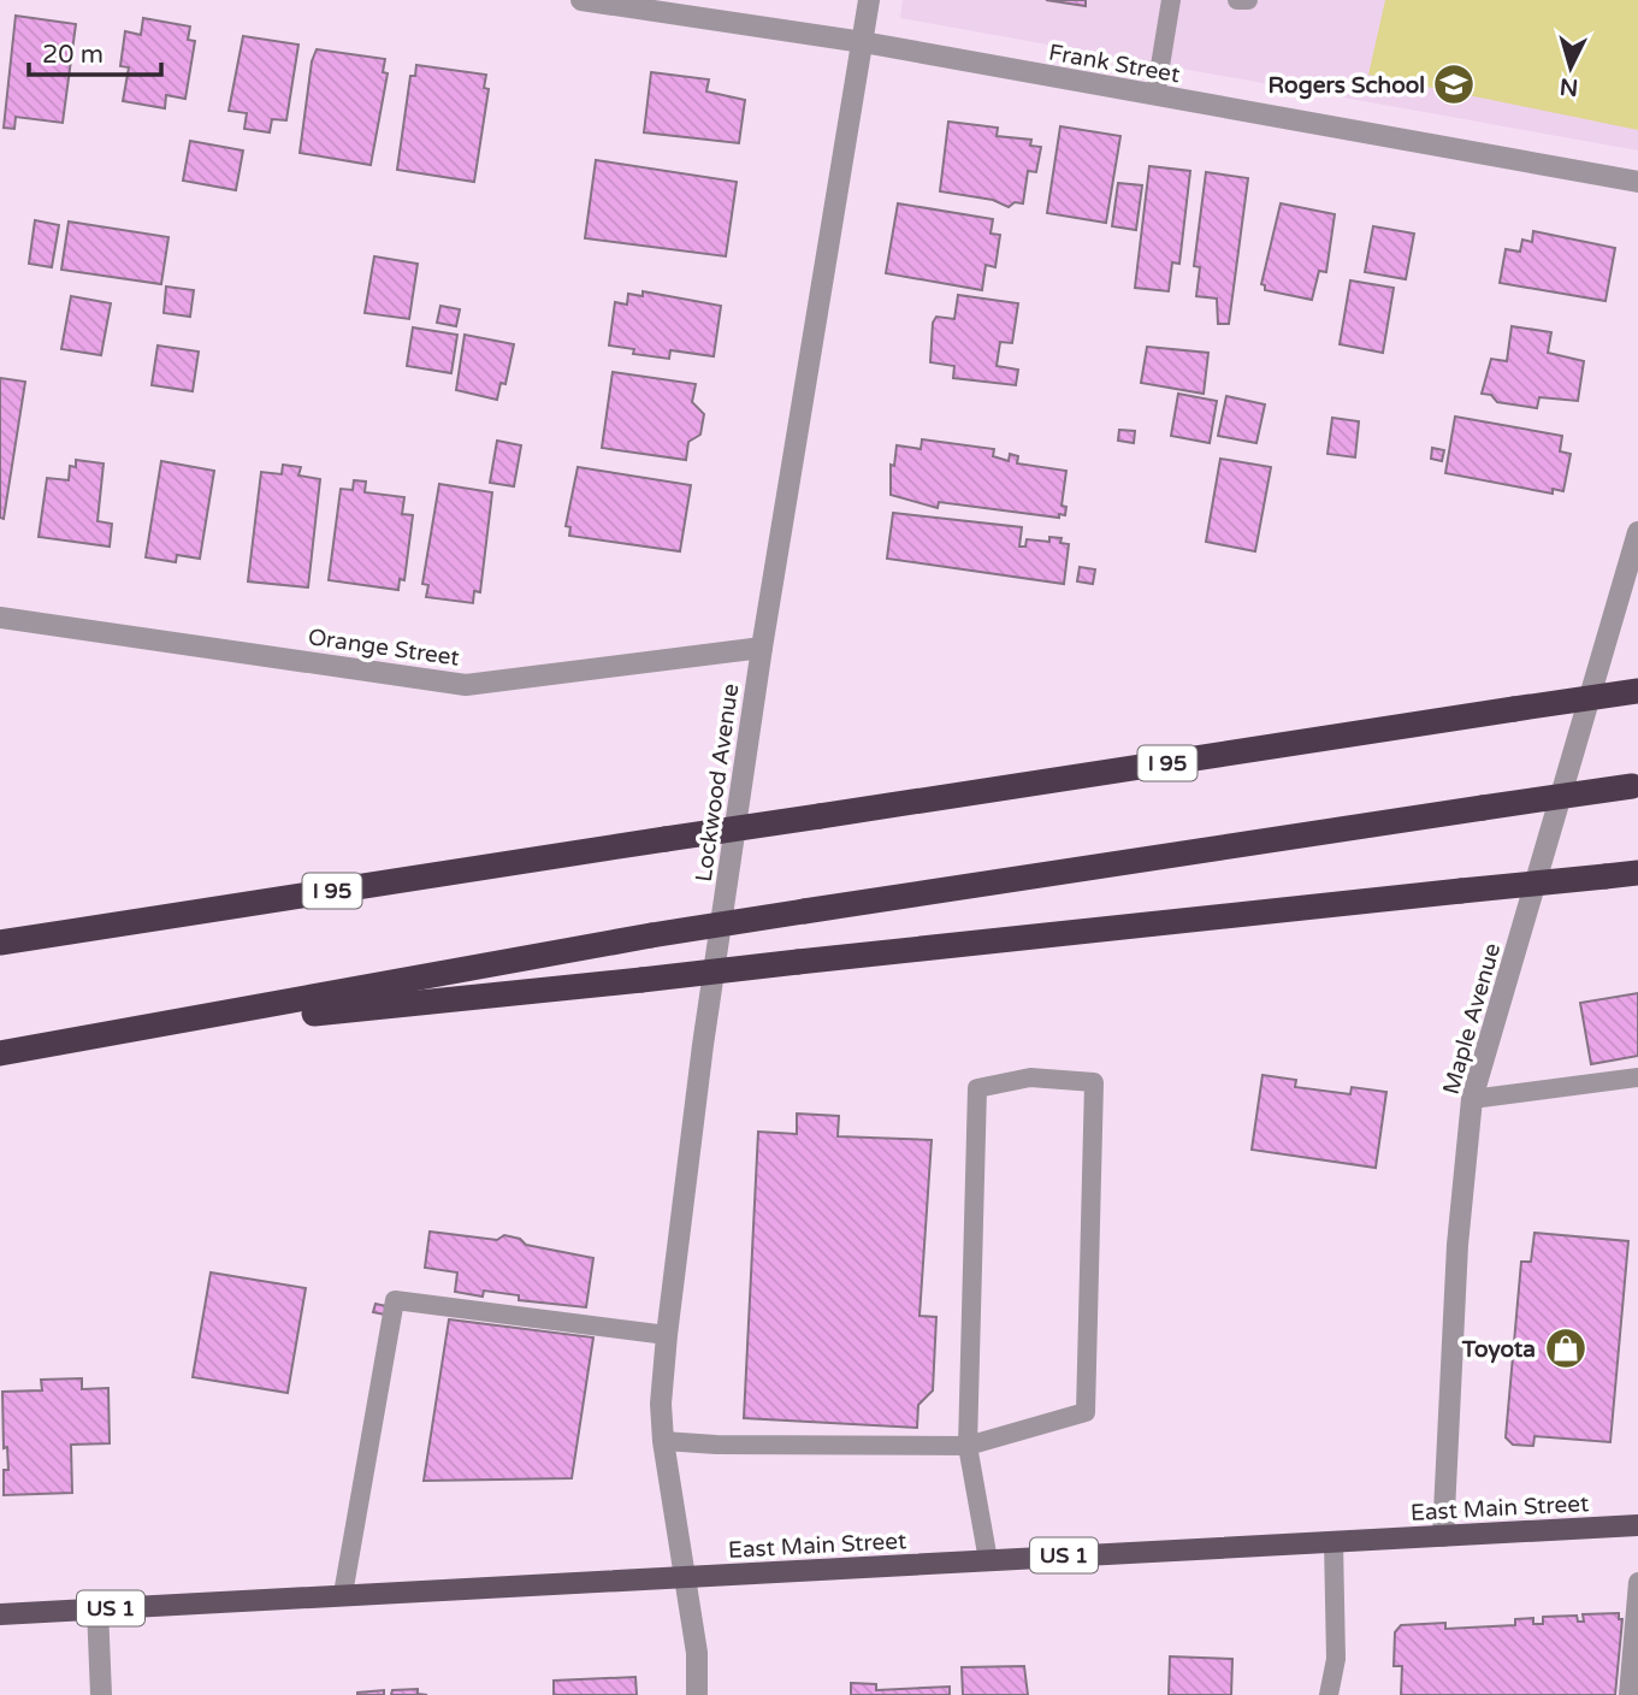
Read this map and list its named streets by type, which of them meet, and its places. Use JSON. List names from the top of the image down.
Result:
{
  "streets": {
    "highway": ["I 95"],
    "main road": ["East Main Street", "US 1"],
    "street": [
      "Frank Street",
      "Orange Street",
      "Lockwood Avenue",
      "Maple Avenue"
    ]
  },
  "crossings": [
    ["Frank Street", "Lockwood Avenue"],
    ["Orange Street", "Lockwood Avenue"],
    ["Lockwood Avenue", "East Main Street"],
    ["Maple Avenue", "East Main Street"]
  ],
  "places": {
    "school or university": ["Rogers School"],
    "shop": ["Toyota"]
  },
  "scale_bar": "20 m",
  "north": "bottom"
}
